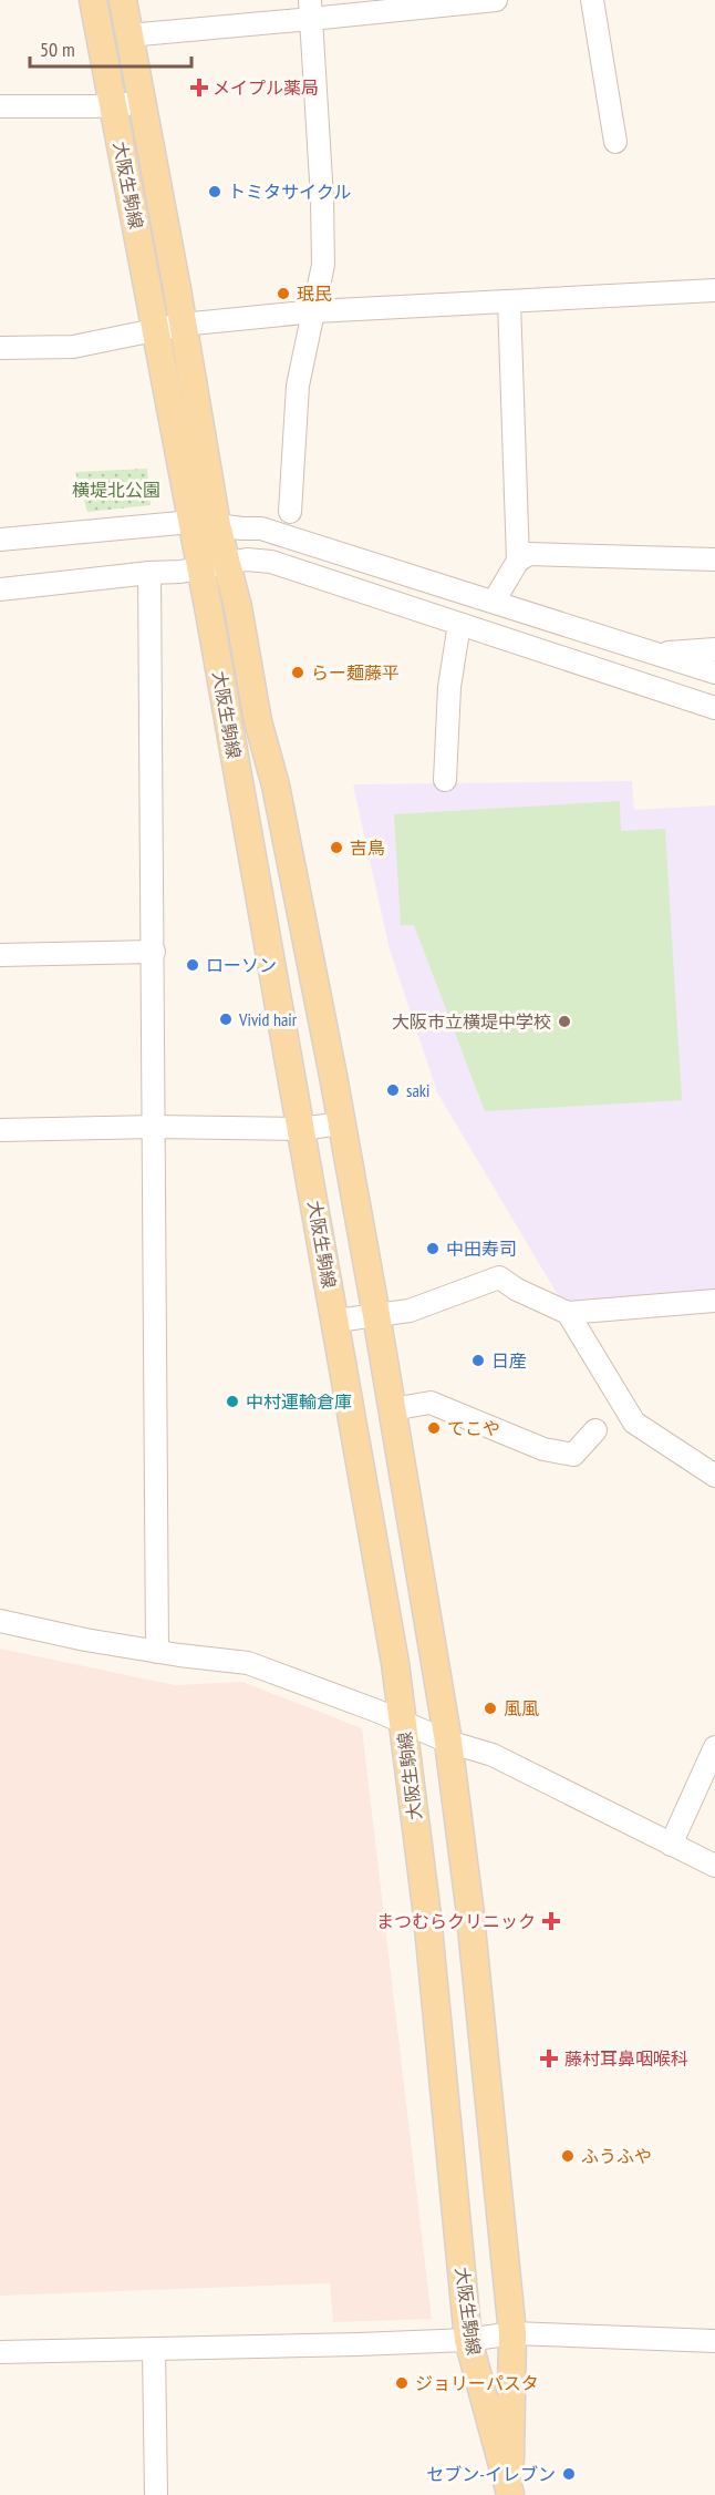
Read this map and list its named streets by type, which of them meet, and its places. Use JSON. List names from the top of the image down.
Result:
{
  "streets": {
    "main road": ["大阪生駒線"]
  },
  "parks": ["横堤北公園"],
  "places": {
    "health": ["メイプル薬局", "まつむらクリニック", "藤村耳鼻咽喉科"],
    "other": [
      "トミタサイクル",
      "珉民",
      "らー麺藤平",
      "吉鳥",
      "ローソン",
      "Vivid hair",
      "大阪市立横堤中学校",
      "saki",
      "中田寿司",
      "日産",
      "中村運輸倉庫",
      "てこや",
      "風風",
      "ふうふや",
      "ジョリーパスタ",
      "セブン-イレブン"
    ]
  },
  "scale_bar": "50 m"
}
